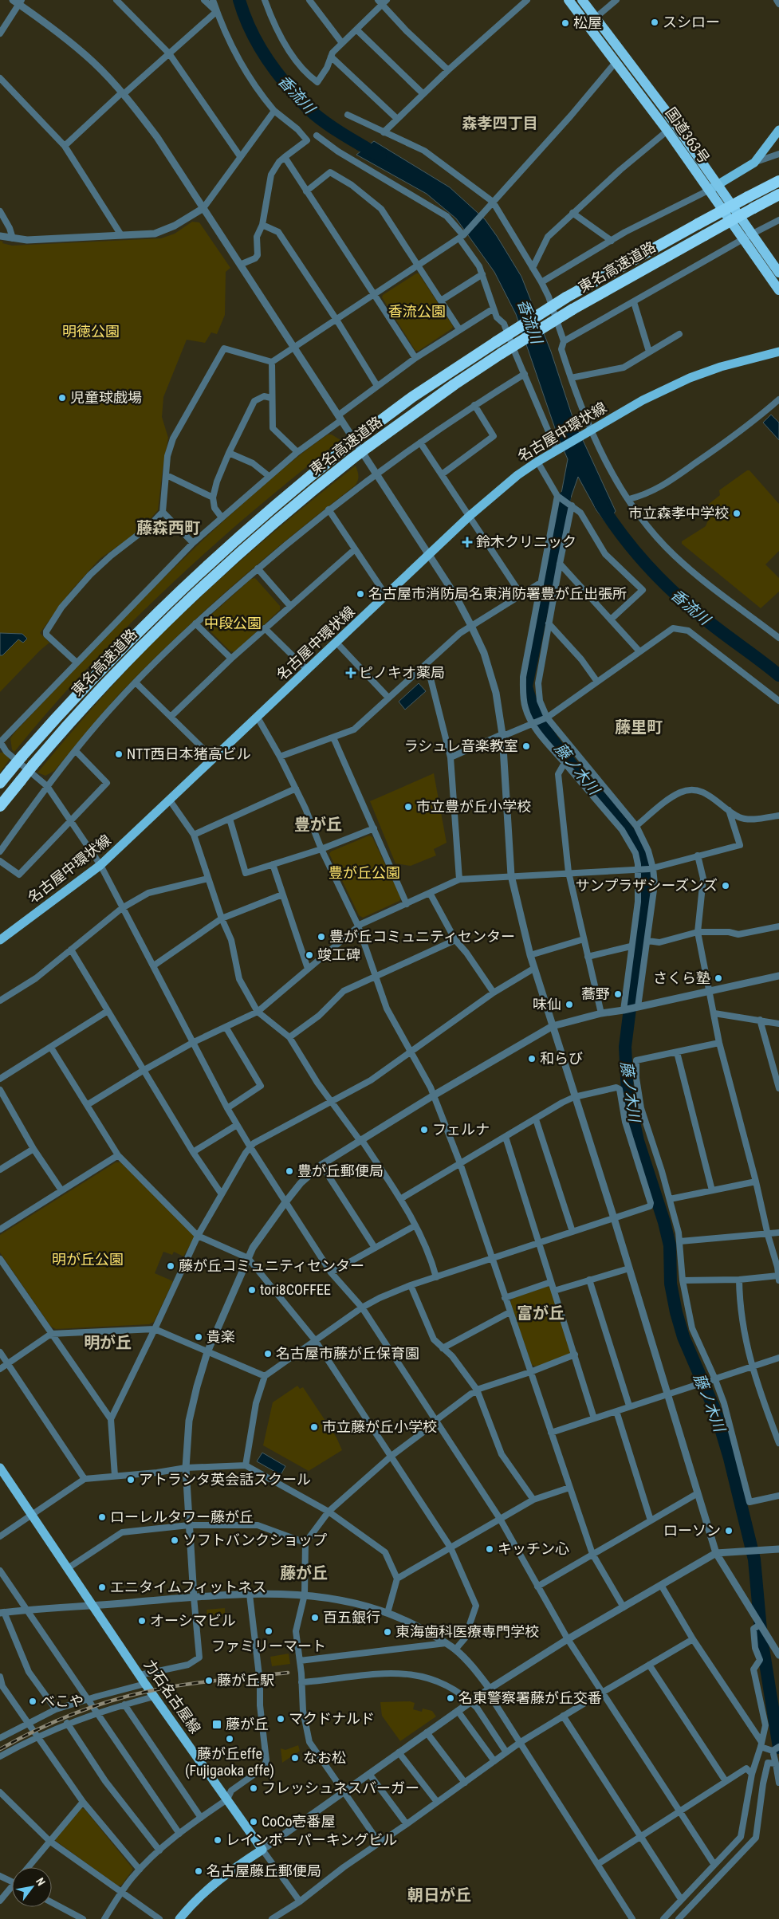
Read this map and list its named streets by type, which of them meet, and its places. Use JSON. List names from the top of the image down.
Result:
{
  "streets": {
    "highway": ["国道363号", "東名高速道路"],
    "main road": ["名古屋中環状線", "力石名古屋線"]
  },
  "districts": [
    "森孝四丁目",
    "藤森西町",
    "藤里町",
    "豊が丘",
    "富が丘",
    "明が丘",
    "藤が丘",
    "朝日が丘"
  ],
  "water": ["香流川", "藤ノ木川"],
  "parks": [
    "香流公園",
    "明徳公園",
    "中段公園",
    "豊が丘公園",
    "明が丘公園"
  ],
  "places": {
    "other": [
      "スシロー",
      "松屋",
      "児童球戯場",
      "市立森孝中学校",
      "名古屋市消防局名東消防署豊が丘出張所",
      "ラシュレ音楽教室",
      "NTT西日本猪高ビル",
      "市立豊が丘小学校",
      "サンプラザシーズンズ",
      "豊が丘コミュニティセンター",
      "竣工碑",
      "さくら塾",
      "蕎野",
      "味仙",
      "和らび",
      "フェルナ",
      "豊が丘郵便局",
      "藤が丘コミュニティセンター",
      "tori8COFFEE",
      "貴楽",
      "名古屋市藤が丘保育園",
      "市立藤が丘小学校",
      "アトランタ英会話スクール",
      "ローレルタワー藤が丘",
      "ローソン",
      "ソフトバンクショップ",
      "キッチン心",
      "エニタイムフィットネス",
      "百五銀行",
      "オーシマビル",
      "ファミリーマート",
      "東海歯科医療専門学校",
      "藤が丘駅",
      "名東警察署藤が丘交番",
      "べこや",
      "マクドナルド",
      "藤が丘effe (Fujigaoka effe)",
      "なお松",
      "フレッシュネスバーガー",
      "CoCo壱番屋",
      "レインボーパーキングビル",
      "名古屋藤丘郵便局"
    ],
    "health": ["鈴木クリニック", "ピノキオ薬局"],
    "transit": ["藤が丘"]
  },
  "north": "top right"
}
